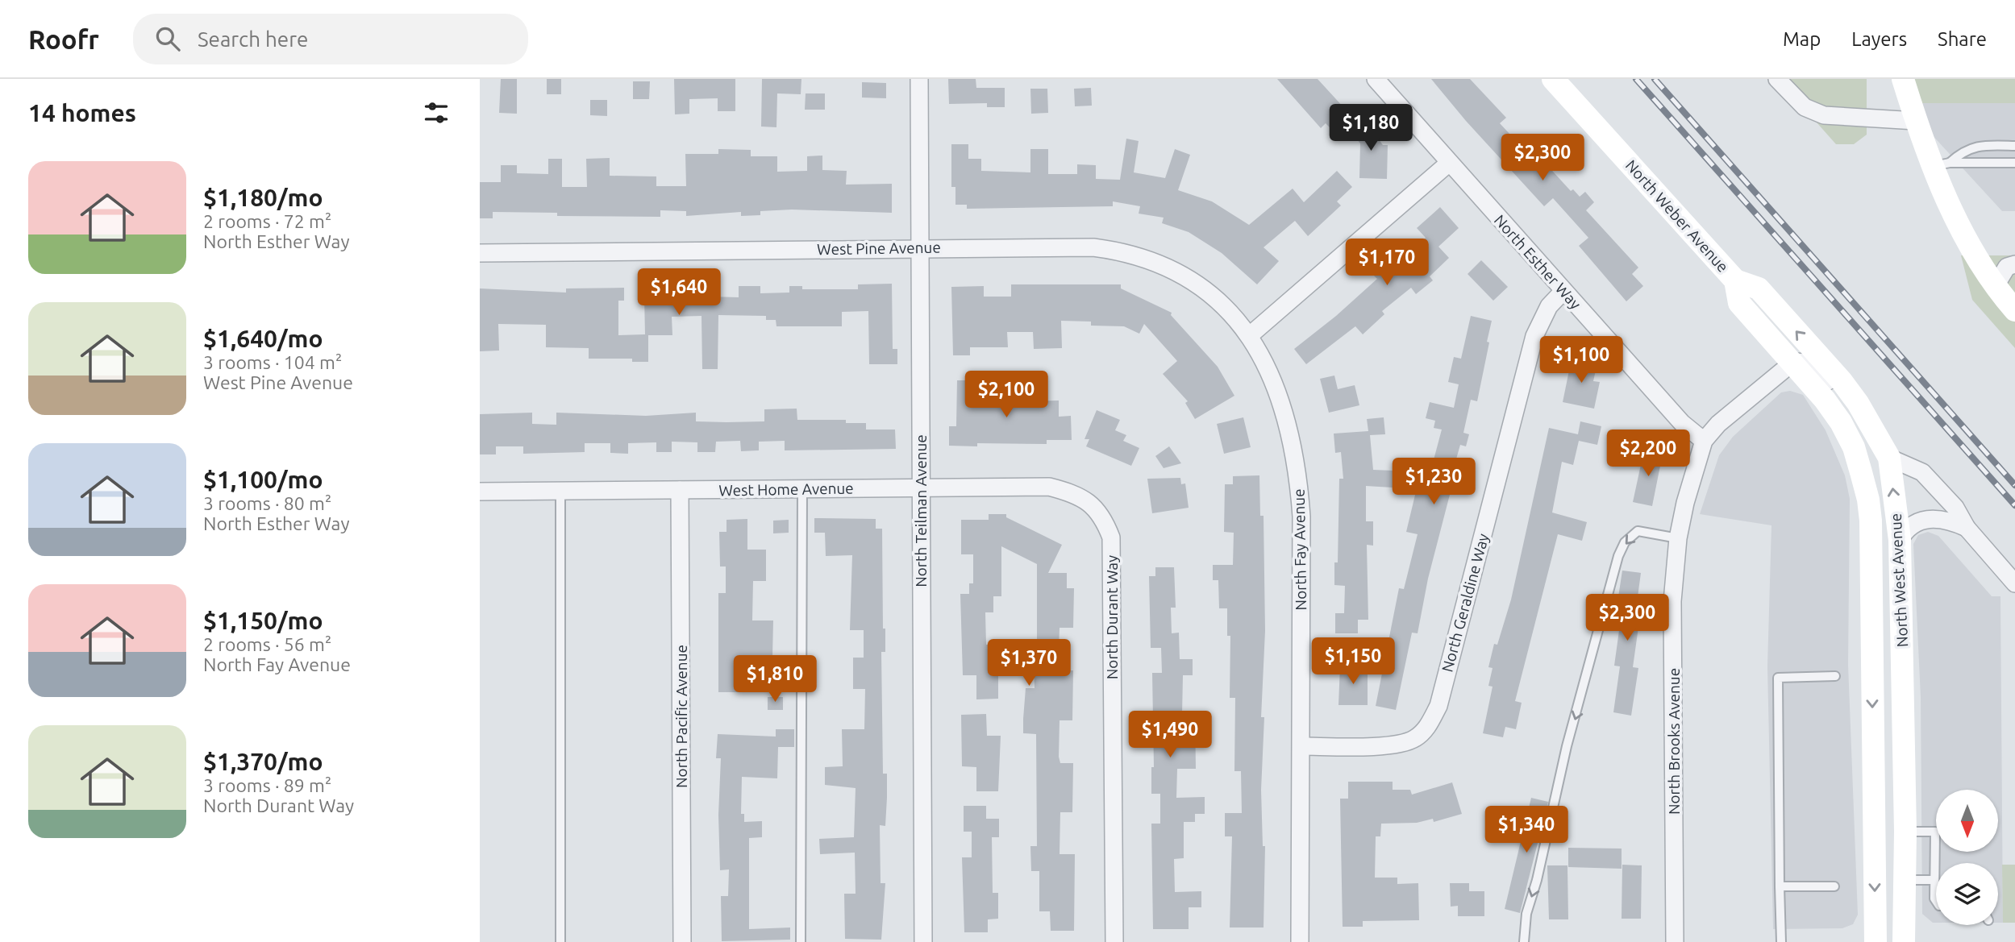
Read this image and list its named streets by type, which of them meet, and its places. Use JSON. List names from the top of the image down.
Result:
{
  "streets": {
    "main road": ["North Weber Avenue", "North West Avenue"],
    "street": [
      "West Pine Avenue",
      "North Esther Way",
      "West Home Avenue",
      "North Teilman Avenue",
      "North Fay Avenue",
      "North Geraldine Way",
      "North Durant Way",
      "North Pacific Avenue",
      "North Brooks Avenue"
    ]
  },
  "crossings": [
    ["North Weber Avenue", "North West Avenue"],
    ["North Weber Avenue", "North Brooks Avenue"],
    ["West Pine Avenue", "North Teilman Avenue"],
    ["West Pine Avenue", "North Fay Avenue"],
    ["North Esther Way", "North Geraldine Way"],
    ["North Esther Way", "North Brooks Avenue"],
    ["West Home Avenue", "North Teilman Avenue"],
    ["West Home Avenue", "North Durant Way"],
    ["West Home Avenue", "North Pacific Avenue"],
    ["North Fay Avenue", "North Geraldine Way"]
  ],
  "north": "bottom",
  "page": {
    "header": "Roofr",
    "search": "Search here",
    "nav": ["Map", "Layers", "Share"],
    "heading": "14 homes",
    "price": [
      "$1,180",
      "$2,300",
      "$1,170",
      "$1,640",
      "$1,100",
      "$2,100",
      "$2,200",
      "$1,230",
      "$2,300",
      "$1,150",
      "$1,370",
      "$1,810",
      "$1,490",
      "$1,340"
    ],
    "list": [
      {
        "name": "$1,180/mo",
        "note": "2 rooms · 72 m² · North Esther Way"
      },
      {
        "name": "$1,640/mo",
        "note": "3 rooms · 104 m² · West Pine Avenue"
      },
      {
        "name": "$1,100/mo",
        "note": "3 rooms · 80 m² · North Esther Way"
      },
      {
        "name": "$1,150/mo",
        "note": "2 rooms · 56 m² · North Fay Avenue"
      },
      {
        "name": "$1,370/mo",
        "note": "3 rooms · 89 m² · North Durant Way"
      }
    ]
  }
}
